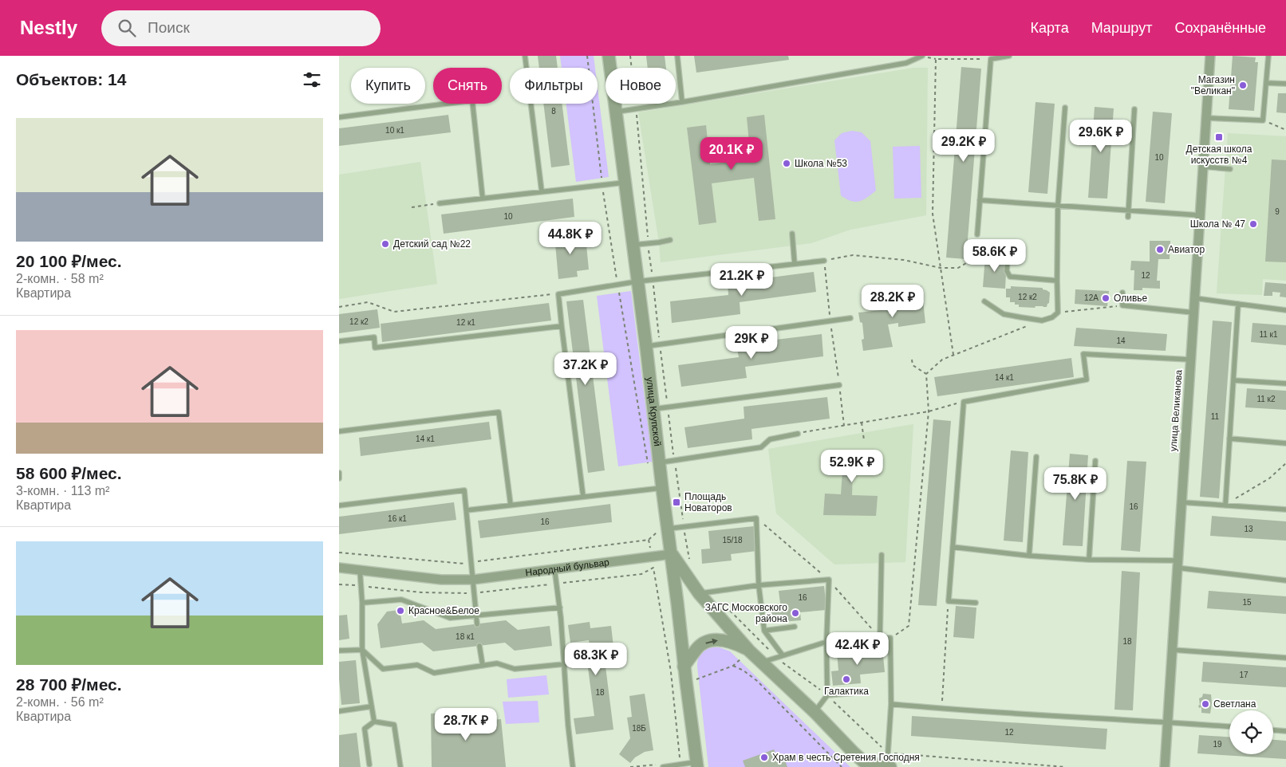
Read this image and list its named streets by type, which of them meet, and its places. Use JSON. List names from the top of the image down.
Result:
{
  "streets": {
    "street": ["улица Великанова", "улица Крупской", "Народный бульвар"]
  },
  "crossings": [
    ["улица Крупской", "Народный бульвар"]
  ],
  "places": {
    "other": [
      "Магазин \"Великан\"",
      "Школа №53",
      "Школа № 47",
      "Детский сад №22",
      "Авиатор",
      "Оливье",
      "Красное&Белое",
      "ЗАГС Московского района",
      "Галактика",
      "Светлана",
      "Храм в честь Сретения Господня"
    ],
    "transit": ["Детская школа искусств №4", "Площадь Новаторов"]
  },
  "house_numbers": [
    "8",
    "10 к1",
    "10",
    "9",
    "10",
    "12",
    "12 к2",
    "12А",
    "12 к2",
    "12 к1",
    "11 к1",
    "14",
    "14 к1",
    "11 к2",
    "11",
    "14 к1",
    "16",
    "16 к1",
    "16",
    "13",
    "15/18",
    "16",
    "15",
    "18 к1",
    "18",
    "17",
    "18",
    "18Б",
    "12",
    "19"
  ],
  "page": {
    "header": "Nestly",
    "search": "Поиск",
    "nav": ["Карта", "Маршрут", "Сохранённые"],
    "heading": "Объектов: 14",
    "chip": [
      "Купить",
      "Снять",
      "Фильтры",
      "Новое"
    ],
    "list": [
      {
        "name": "20 100 ₽/мес.",
        "note": "2-комн. · 58 m² · Квартира"
      },
      {
        "name": "58 600 ₽/мес.",
        "note": "3-комн. · 113 m² · Квартира"
      },
      {
        "name": "28 700 ₽/мес.",
        "note": "2-комн. · 56 m² · Квартира"
      }
    ],
    "price": [
      "29.6K ₽",
      "29.2K ₽",
      "20.1K ₽",
      "44.8K ₽",
      "58.6K ₽",
      "21.2K ₽",
      "28.2K ₽",
      "29K ₽",
      "37.2K ₽",
      "52.9K ₽",
      "75.8K ₽",
      "42.4K ₽",
      "68.3K ₽",
      "28.7K ₽"
    ]
  }
}
